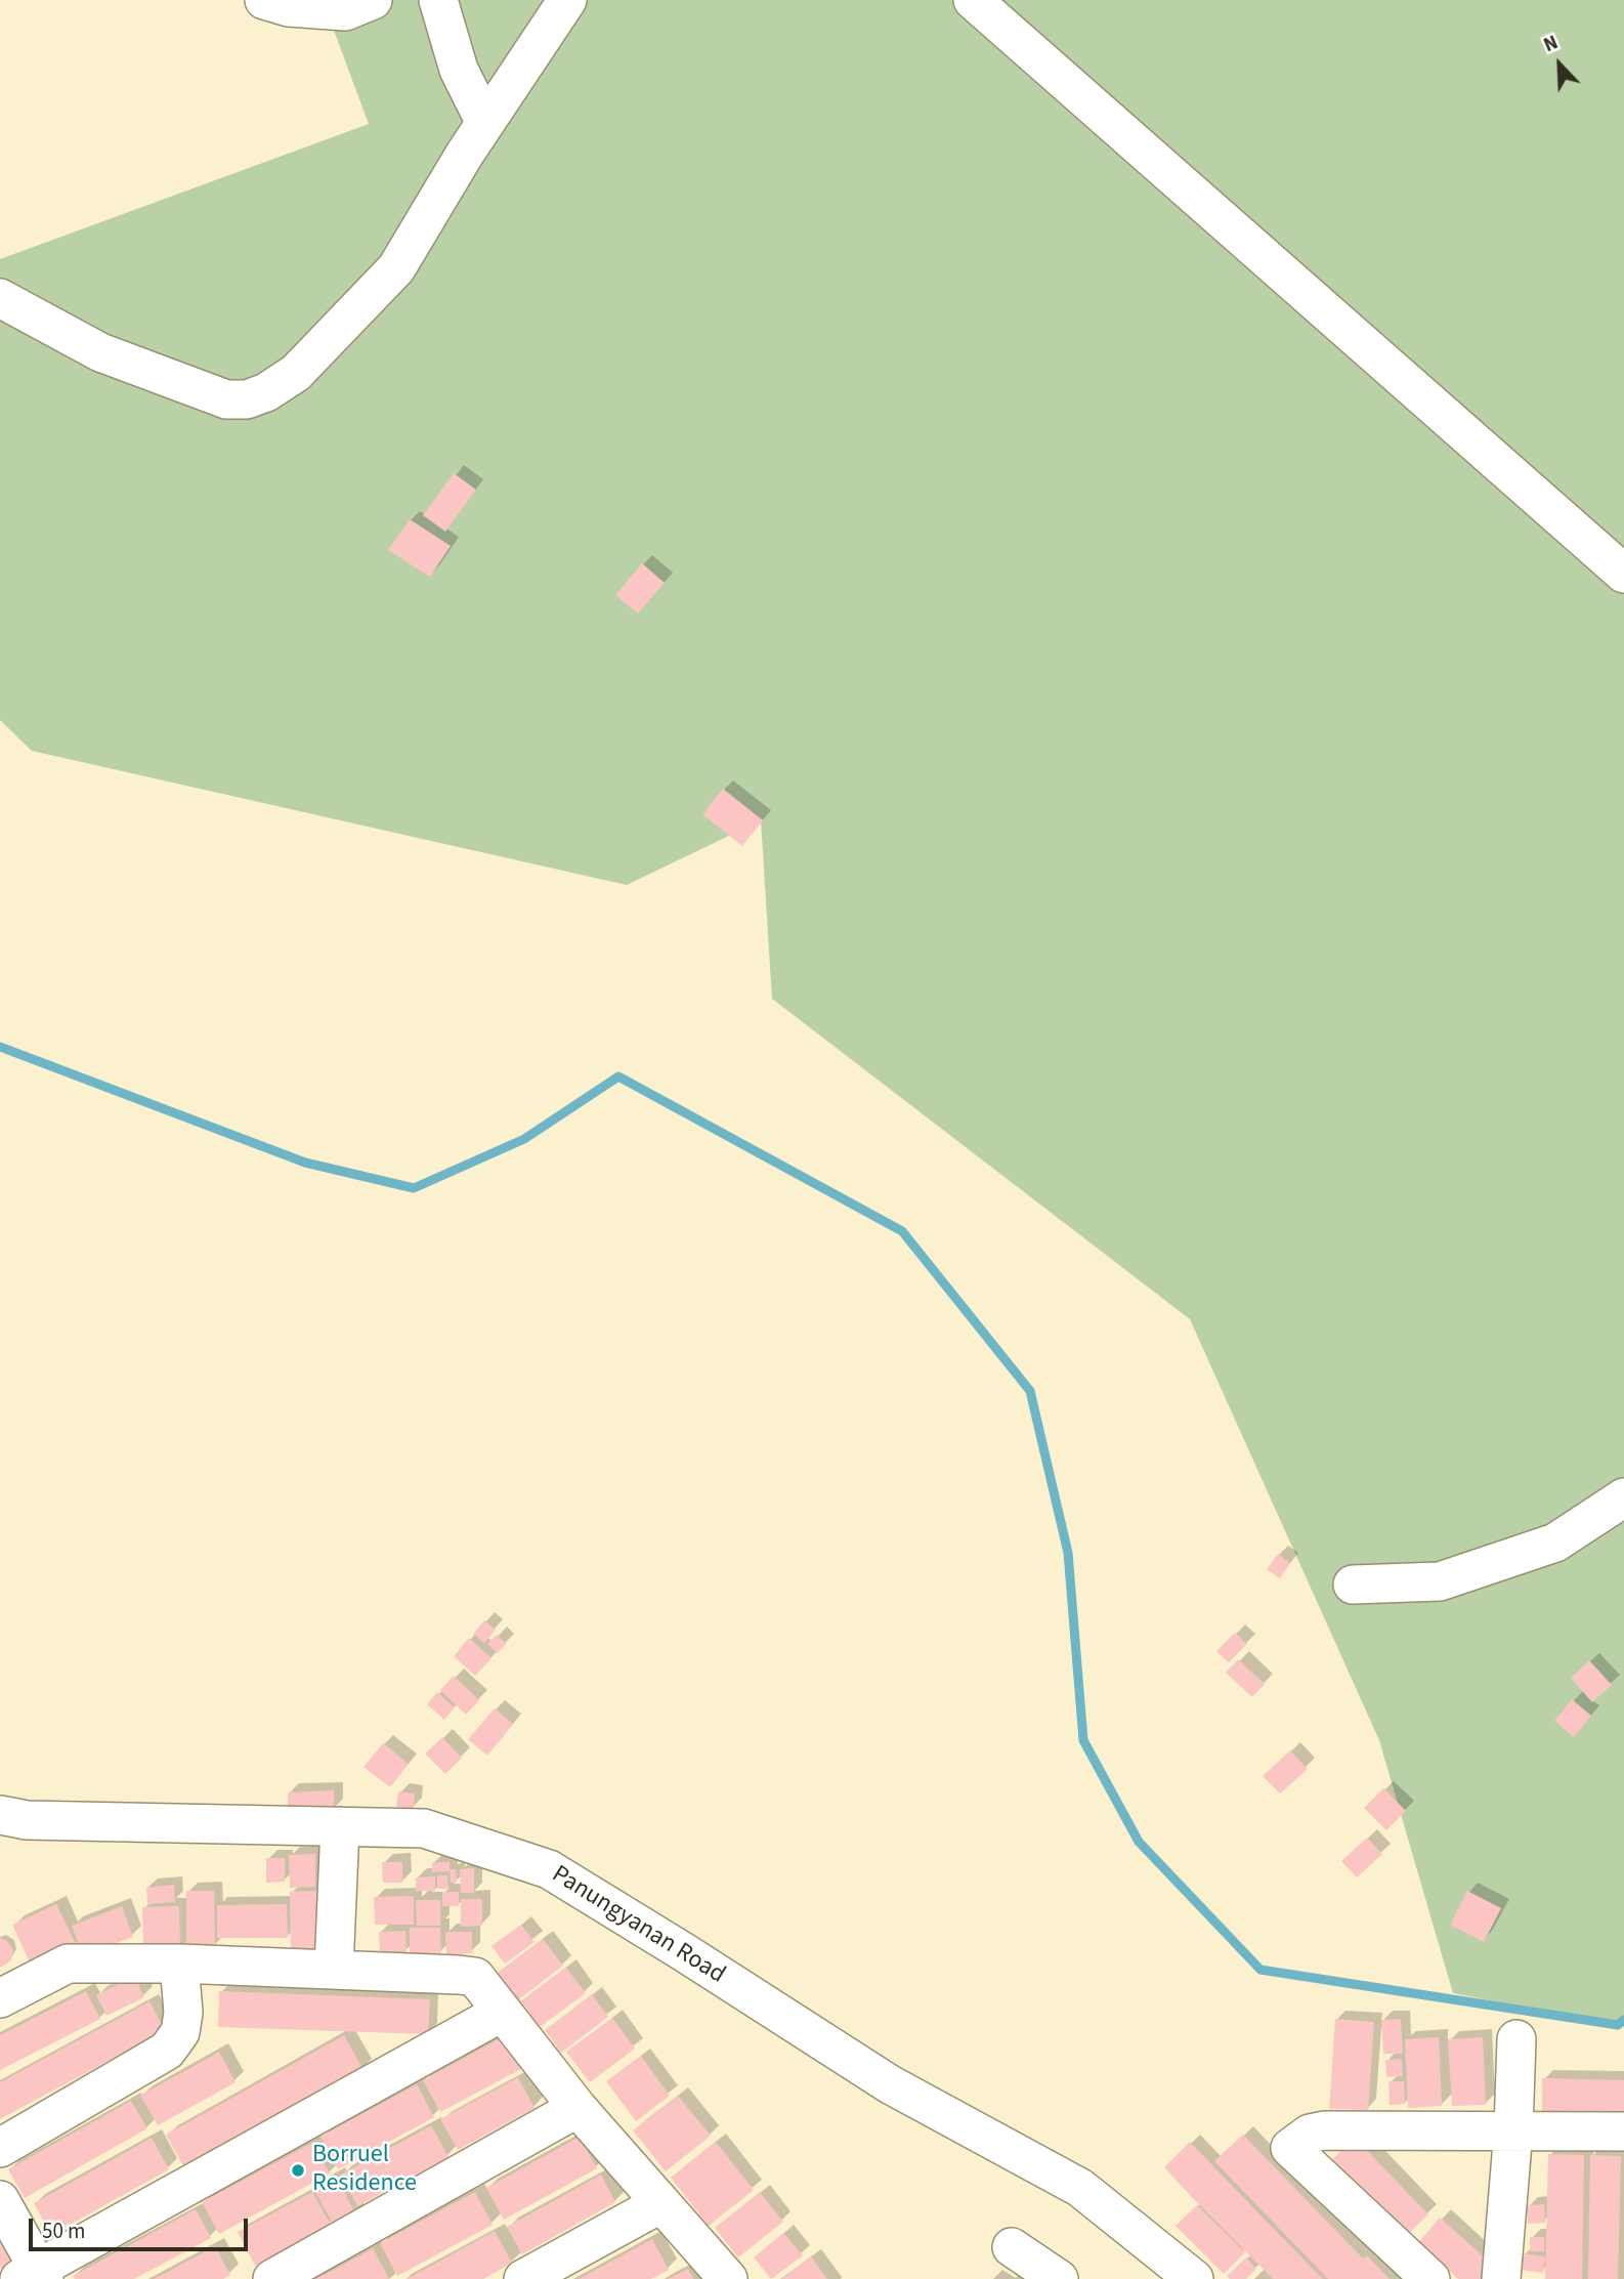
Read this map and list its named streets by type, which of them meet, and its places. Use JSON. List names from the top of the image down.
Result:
{
  "streets": {
    "street": ["Panungyanan Road"]
  },
  "places": ["Borruel Residence"],
  "scale_bar": "50 m",
  "north": "top left"
}
